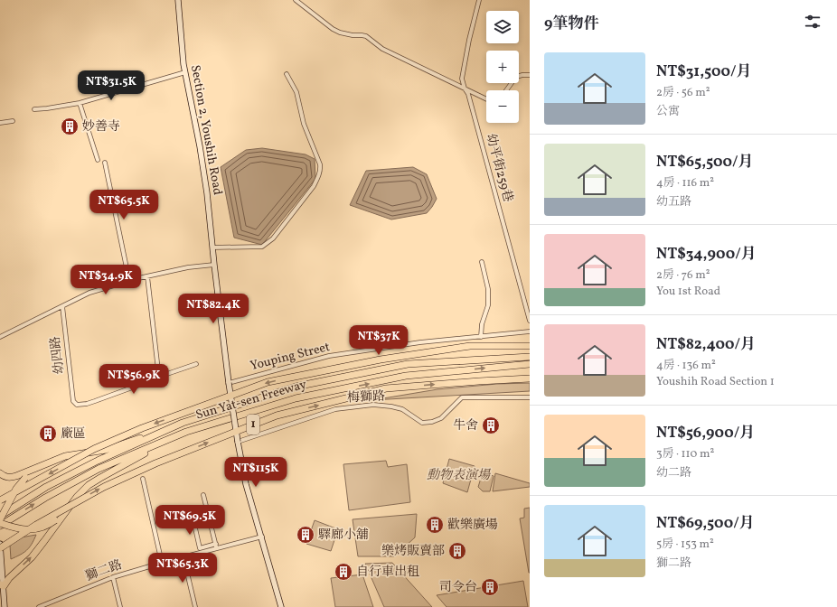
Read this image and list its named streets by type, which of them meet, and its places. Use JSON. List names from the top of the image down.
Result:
{
  "streets": {
    "highway": ["Sun Yat-sen Freeway", "1"],
    "street": [
      "Section 2, Youshih Road",
      "幼平街259巷",
      "幼四路",
      "Youping Street",
      "梅獅路",
      "獅二路"
    ]
  },
  "crossings": [
    ["Section 2, Youshih Road", "Youping Street"],
    ["Section 2, Youshih Road", "梅獅路"],
    ["Section 2, Youshih Road", "獅二路"]
  ],
  "parks": ["動物表演場"],
  "places": {
    "building": [
      "妙善寺",
      "牛舍",
      "廠區",
      "歡樂廣場",
      "驛廊小舖",
      "樂烤販賣部",
      "自行車出租",
      "司令台"
    ]
  },
  "page": {
    "heading": "9筆物件",
    "map_buttons": ["+", "−"],
    "list": [
      {
        "name": "NT$31,500/月",
        "note": "2房 · 56 m² · 公寓"
      },
      {
        "name": "NT$65,500/月",
        "note": "4房 · 116 m² · 幼五路"
      },
      {
        "name": "NT$34,900/月",
        "note": "2房 · 76 m² · You 1st Road"
      },
      {
        "name": "NT$82,400/月",
        "note": "4房 · 136 m² · Youshih Road Section 1"
      },
      {
        "name": "NT$56,900/月",
        "note": "3房 · 110 m² · 幼二路"
      },
      {
        "name": "NT$69,500/月",
        "note": "5房 · 153 m² · 獅二路"
      }
    ],
    "price": [
      "NT$31.5K",
      "NT$65.5K",
      "NT$34.9K",
      "NT$82.4K",
      "NT$37K",
      "NT$56.9K",
      "NT$115K",
      "NT$69.5K",
      "NT$65.3K"
    ]
  }
}
